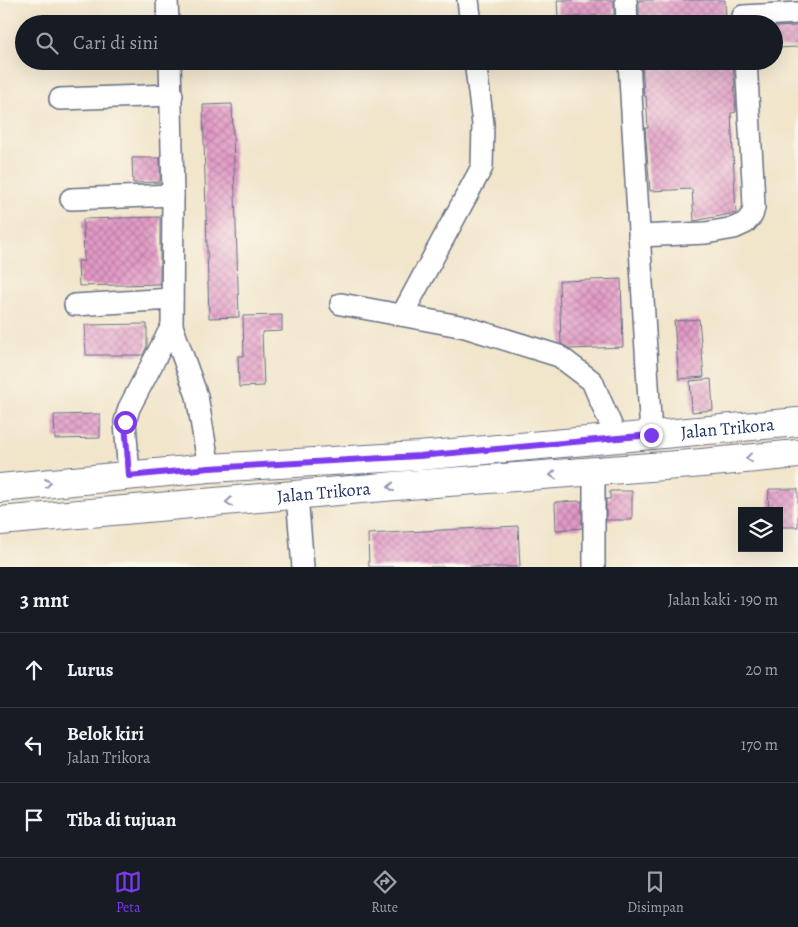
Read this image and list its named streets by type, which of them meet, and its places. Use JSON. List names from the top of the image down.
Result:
{
  "streets": {
    "main road": ["Jalan Trikora"]
  },
  "page": {
    "search": "Cari di sini",
    "heading": ["3 mnt", "Jalan kaki · 190 m"],
    "list": [
      ["Lurus", "20 m"],
      ["Belok kiri", "Jalan Trikora", "170 m"],
      "Tiba di tujuan"
    ],
    "nav": ["Peta", "Rute", "Disimpan"]
  }
}
